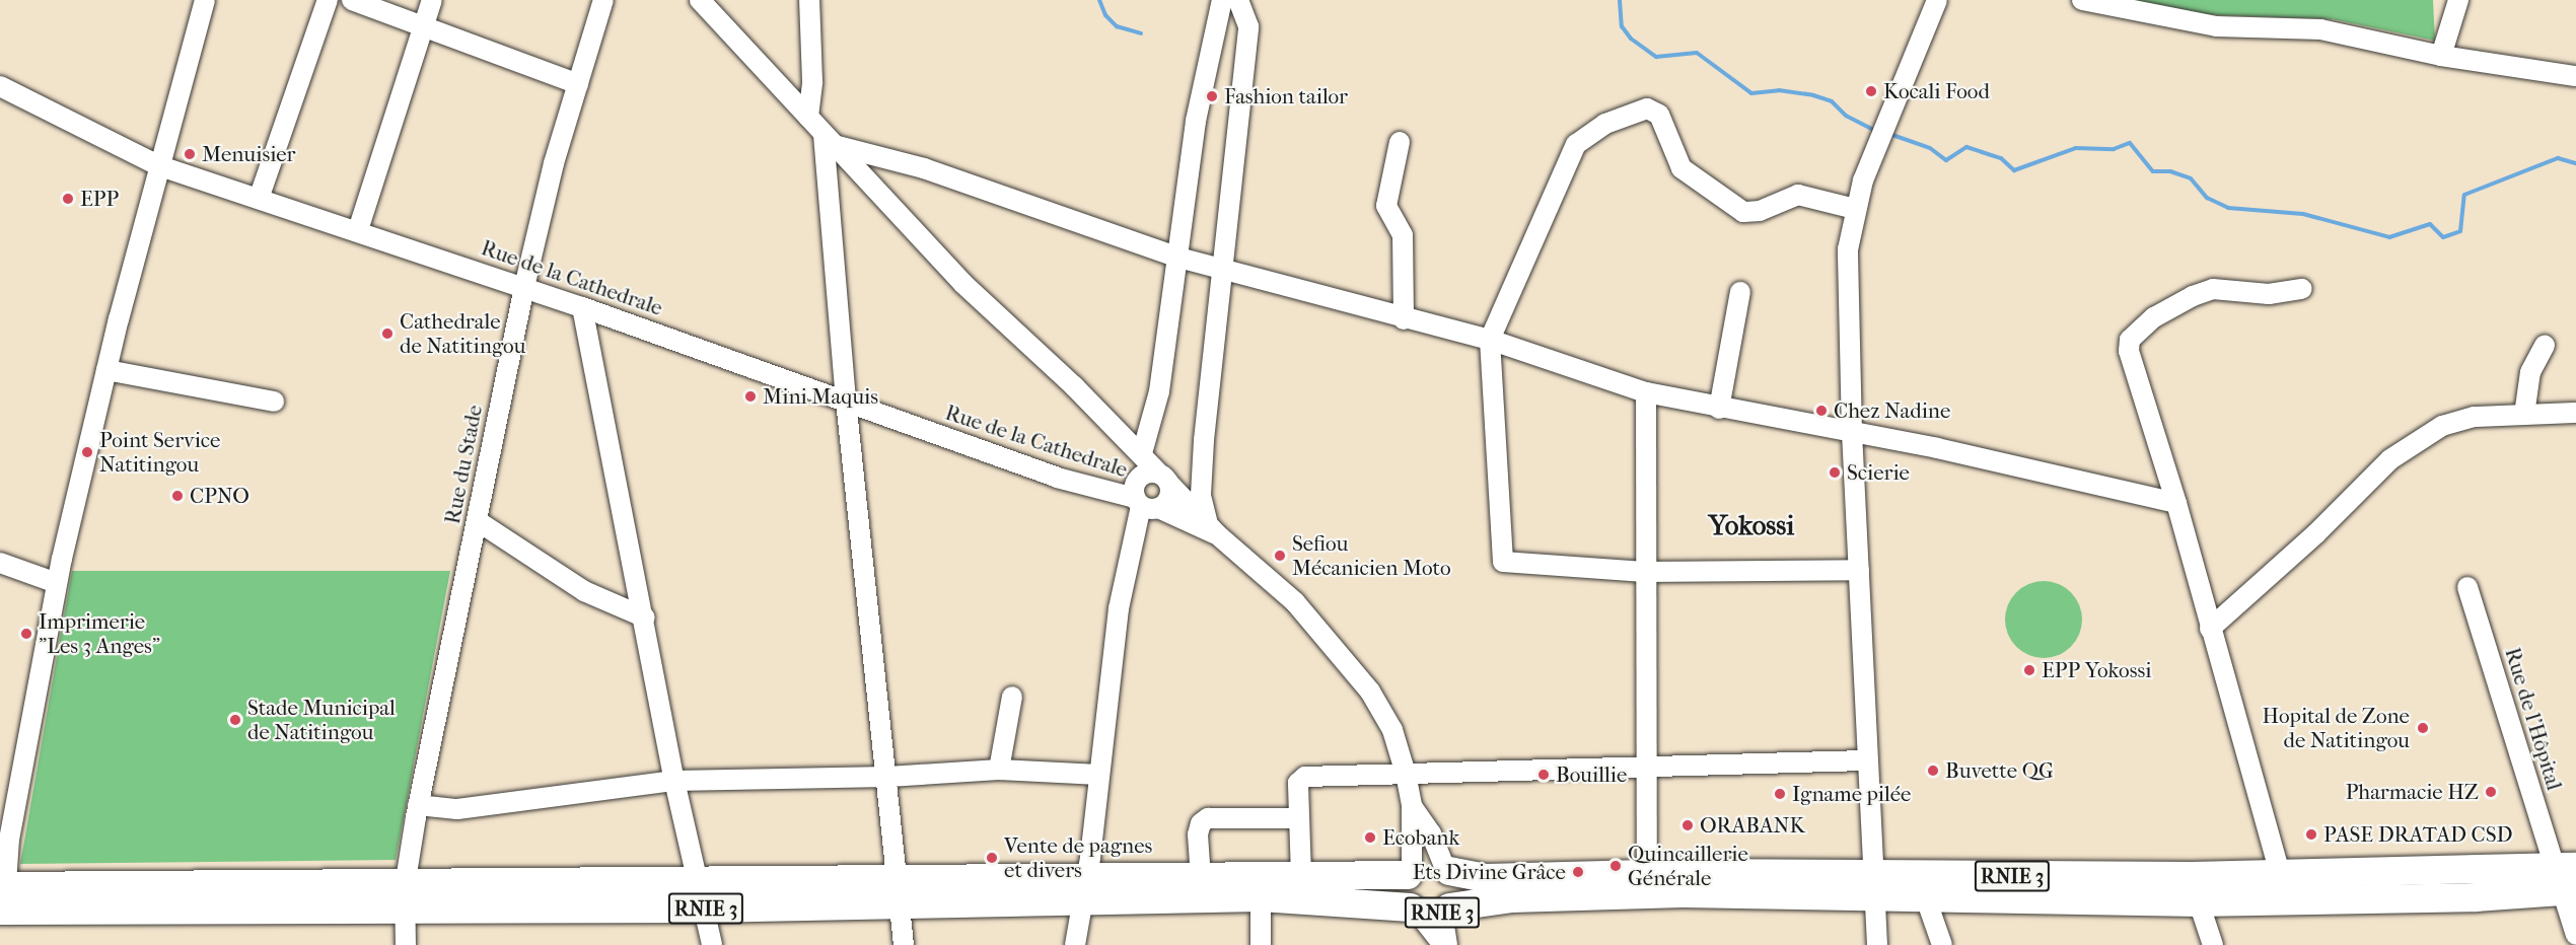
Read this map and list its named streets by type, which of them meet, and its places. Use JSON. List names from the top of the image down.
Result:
{
  "streets": {
    "highway": ["RNIE 3"],
    "street": ["Rue de la Cathedrale", "Rue du Stade", "Rue de l'Hôpital"]
  },
  "crossings": [
    ["Rue de la Cathedrale", "Rue du Stade"],
    ["Rue du Stade", "RNIE 3"],
    ["Rue de l'Hôpital", "RNIE 3"]
  ],
  "districts": ["Yokossi"],
  "places": [
    "Kocali Food",
    "Fashion tailor",
    "Menuisier",
    "EPP",
    "Cathedrale de Natitingou",
    "Mini Maquis",
    "Chez Nadine",
    "Point Service Natitingou",
    "Scierie",
    "CPNO",
    "Sefiou Mécanicien Moto",
    "Imprimerie \"Les 3 Anges\"",
    "EPP Yokossi",
    "Stade Municipal de Natitingou",
    "Hopital de Zone de Natitingou",
    "Buvette QG",
    "Bouillie",
    "Pharmacie HZ",
    "Igname pilée",
    "ORABANK",
    "PASE DRATAD CSD",
    "Ecobank",
    "Vente de pagnes et divers",
    "Quincaillerie Générale",
    "Ets Divine Grâce"
  ]
}
